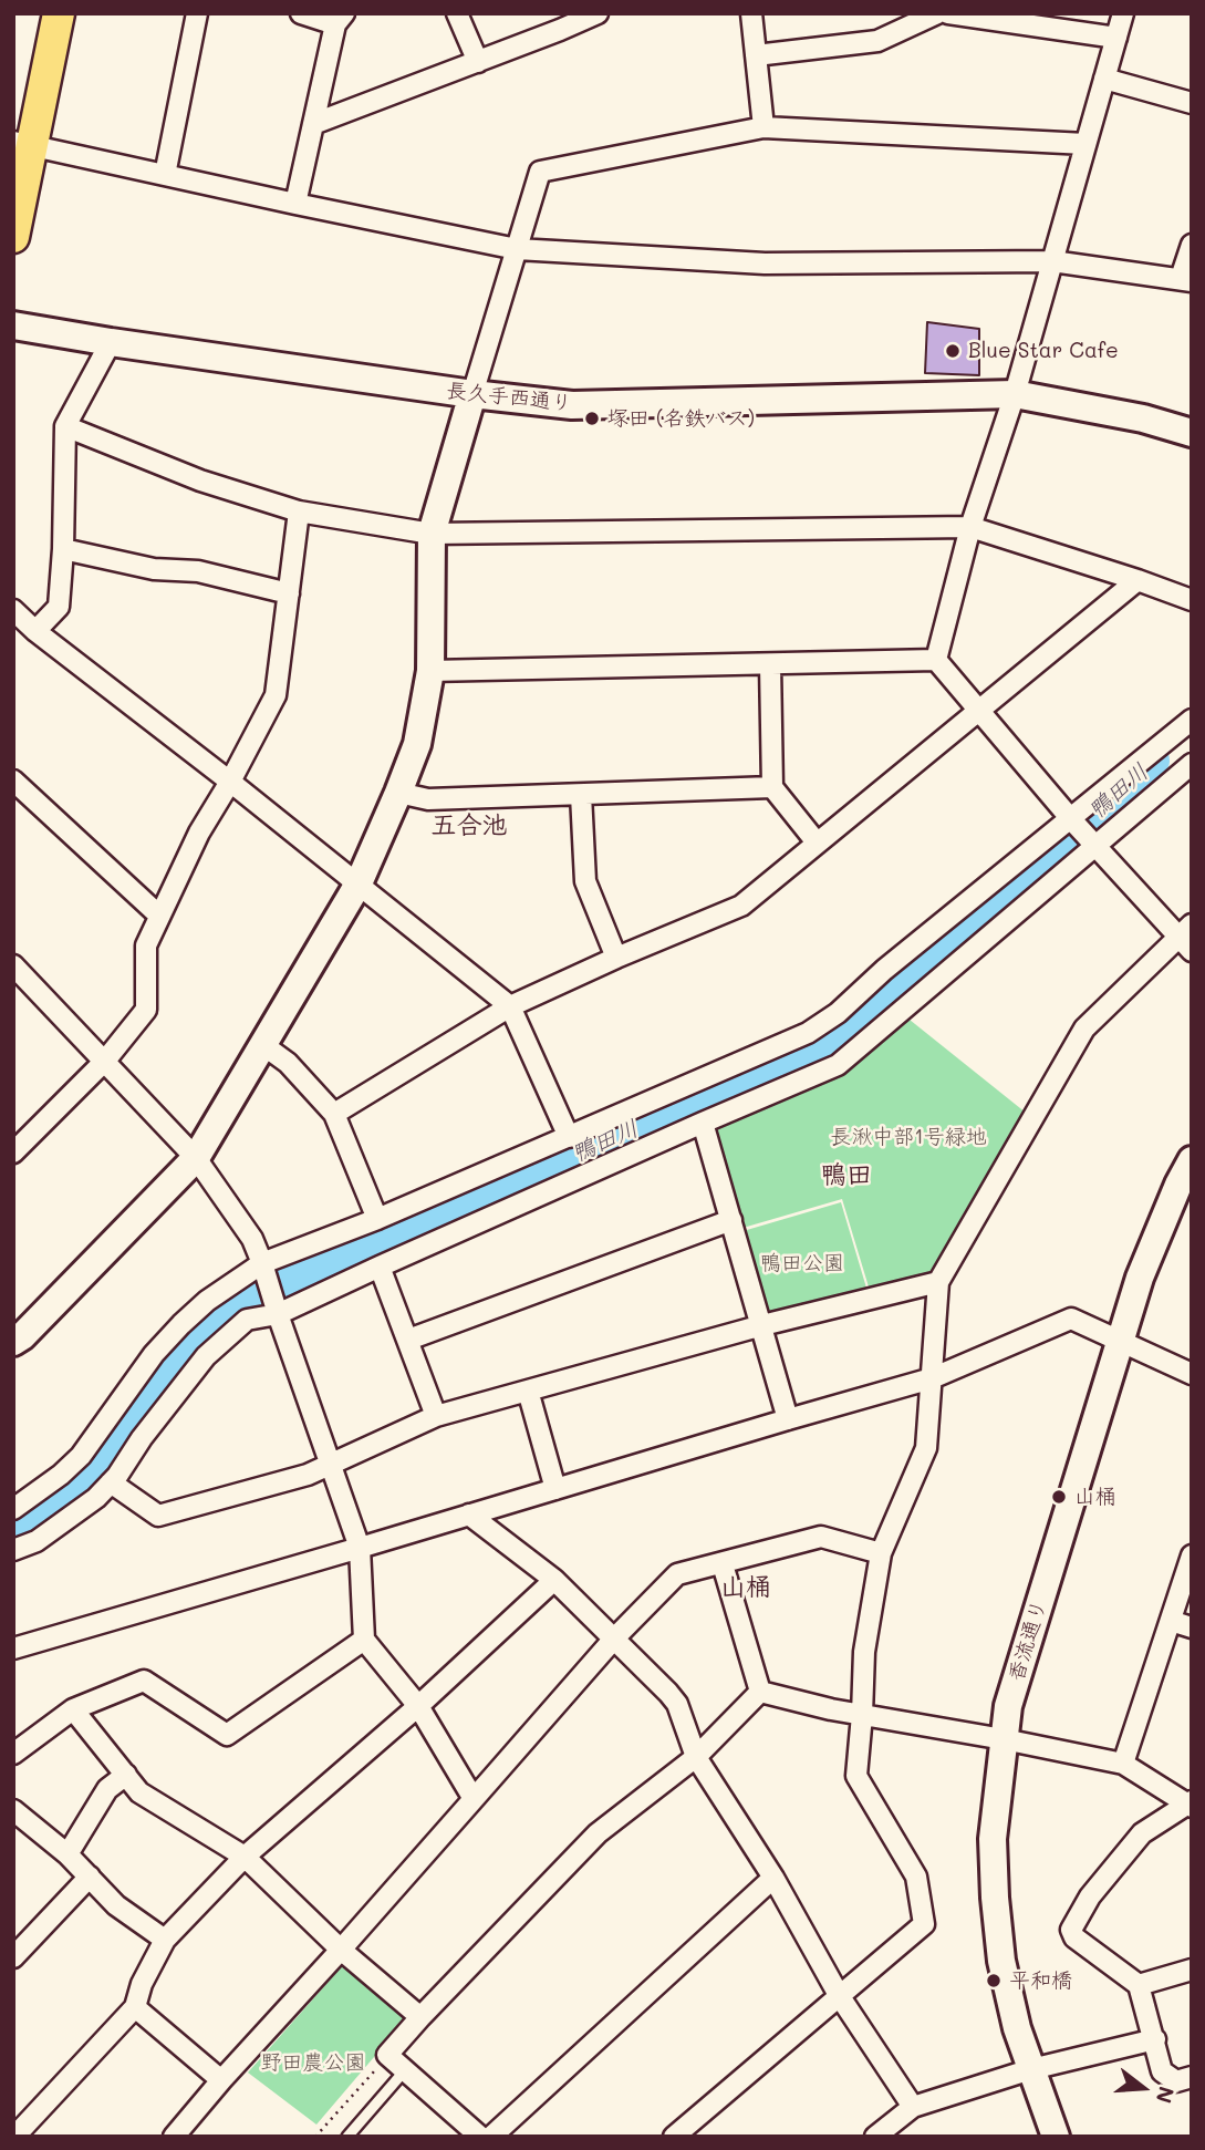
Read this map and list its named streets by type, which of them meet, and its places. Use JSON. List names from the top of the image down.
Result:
{
  "streets": {
    "street": ["長久手西通り", "香流通り"]
  },
  "districts": ["五合池", "鴨田", "山桶"],
  "water": ["鴨田川"],
  "parks": ["長湫中部1号緑地", "鴨田公園", "野田農公園"],
  "places": [
    "Blue Star Cafe",
    "塚田 (名鉄バス)",
    "山桶",
    "平和橋"
  ],
  "north": "right"
}
